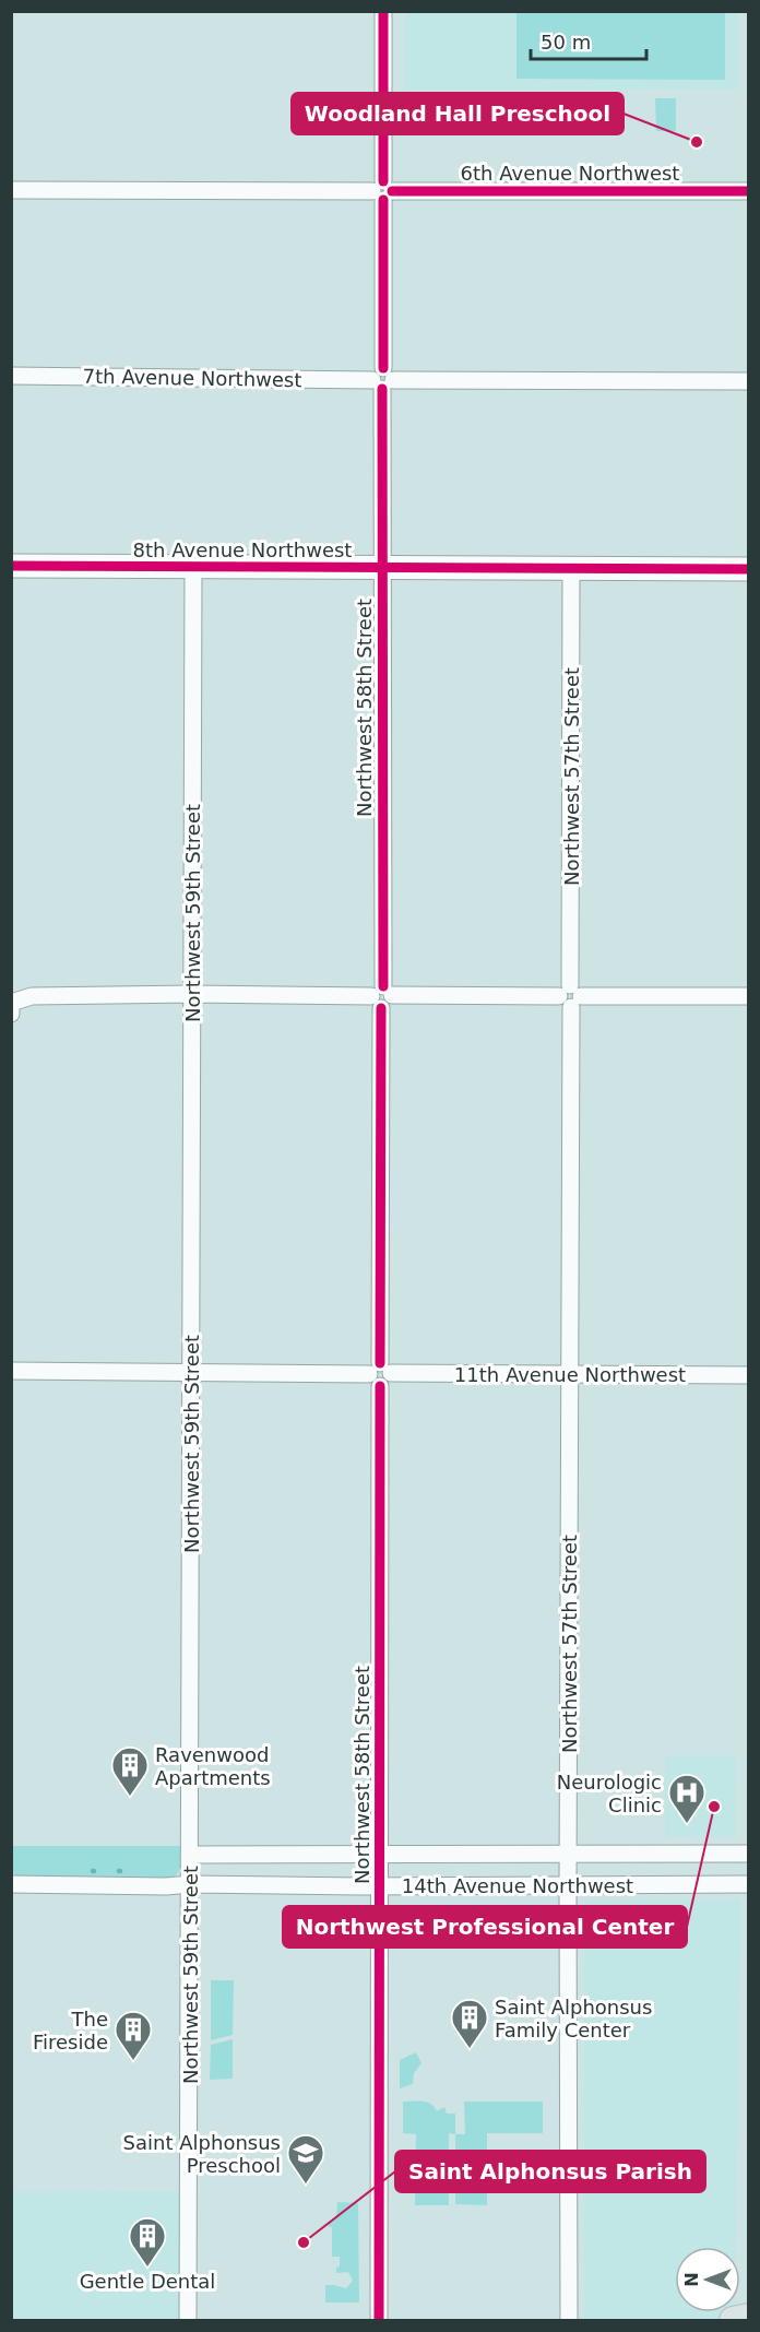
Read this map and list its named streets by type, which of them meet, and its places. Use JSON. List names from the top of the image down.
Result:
{
  "streets": {
    "main road": ["8th Avenue Northwest"],
    "street": [
      "6th Avenue Northwest",
      "7th Avenue Northwest",
      "Northwest 58th Street",
      "Northwest 57th Street",
      "Northwest 59th Street",
      "11th Avenue Northwest",
      "14th Avenue Northwest"
    ]
  },
  "crossings": [
    ["6th Avenue Northwest", "Northwest 58th Street"],
    ["7th Avenue Northwest", "Northwest 58th Street"],
    ["8th Avenue Northwest", "Northwest 58th Street"],
    ["8th Avenue Northwest", "Northwest 57th Street"],
    ["8th Avenue Northwest", "Northwest 59th Street"],
    ["Northwest 58th Street", "11th Avenue Northwest"],
    ["Northwest 58th Street", "14th Avenue Northwest"],
    ["Northwest 57th Street", "11th Avenue Northwest"],
    ["Northwest 57th Street", "14th Avenue Northwest"],
    ["Northwest 59th Street", "11th Avenue Northwest"],
    ["Northwest 59th Street", "14th Avenue Northwest"]
  ],
  "places": {
    "other": ["Woodland Hall Preschool", "Northwest Professional Center", "Saint Alphonsus Parish"],
    "building": [
      "Ravenwood Apartments",
      "Saint Alphonsus Family Center",
      "The Fireside",
      "Gentle Dental"
    ],
    "hospital": ["Neurologic Clinic"],
    "school or university": ["Saint Alphonsus Preschool"]
  },
  "scale_bar": "50 m",
  "north": "left"
}
